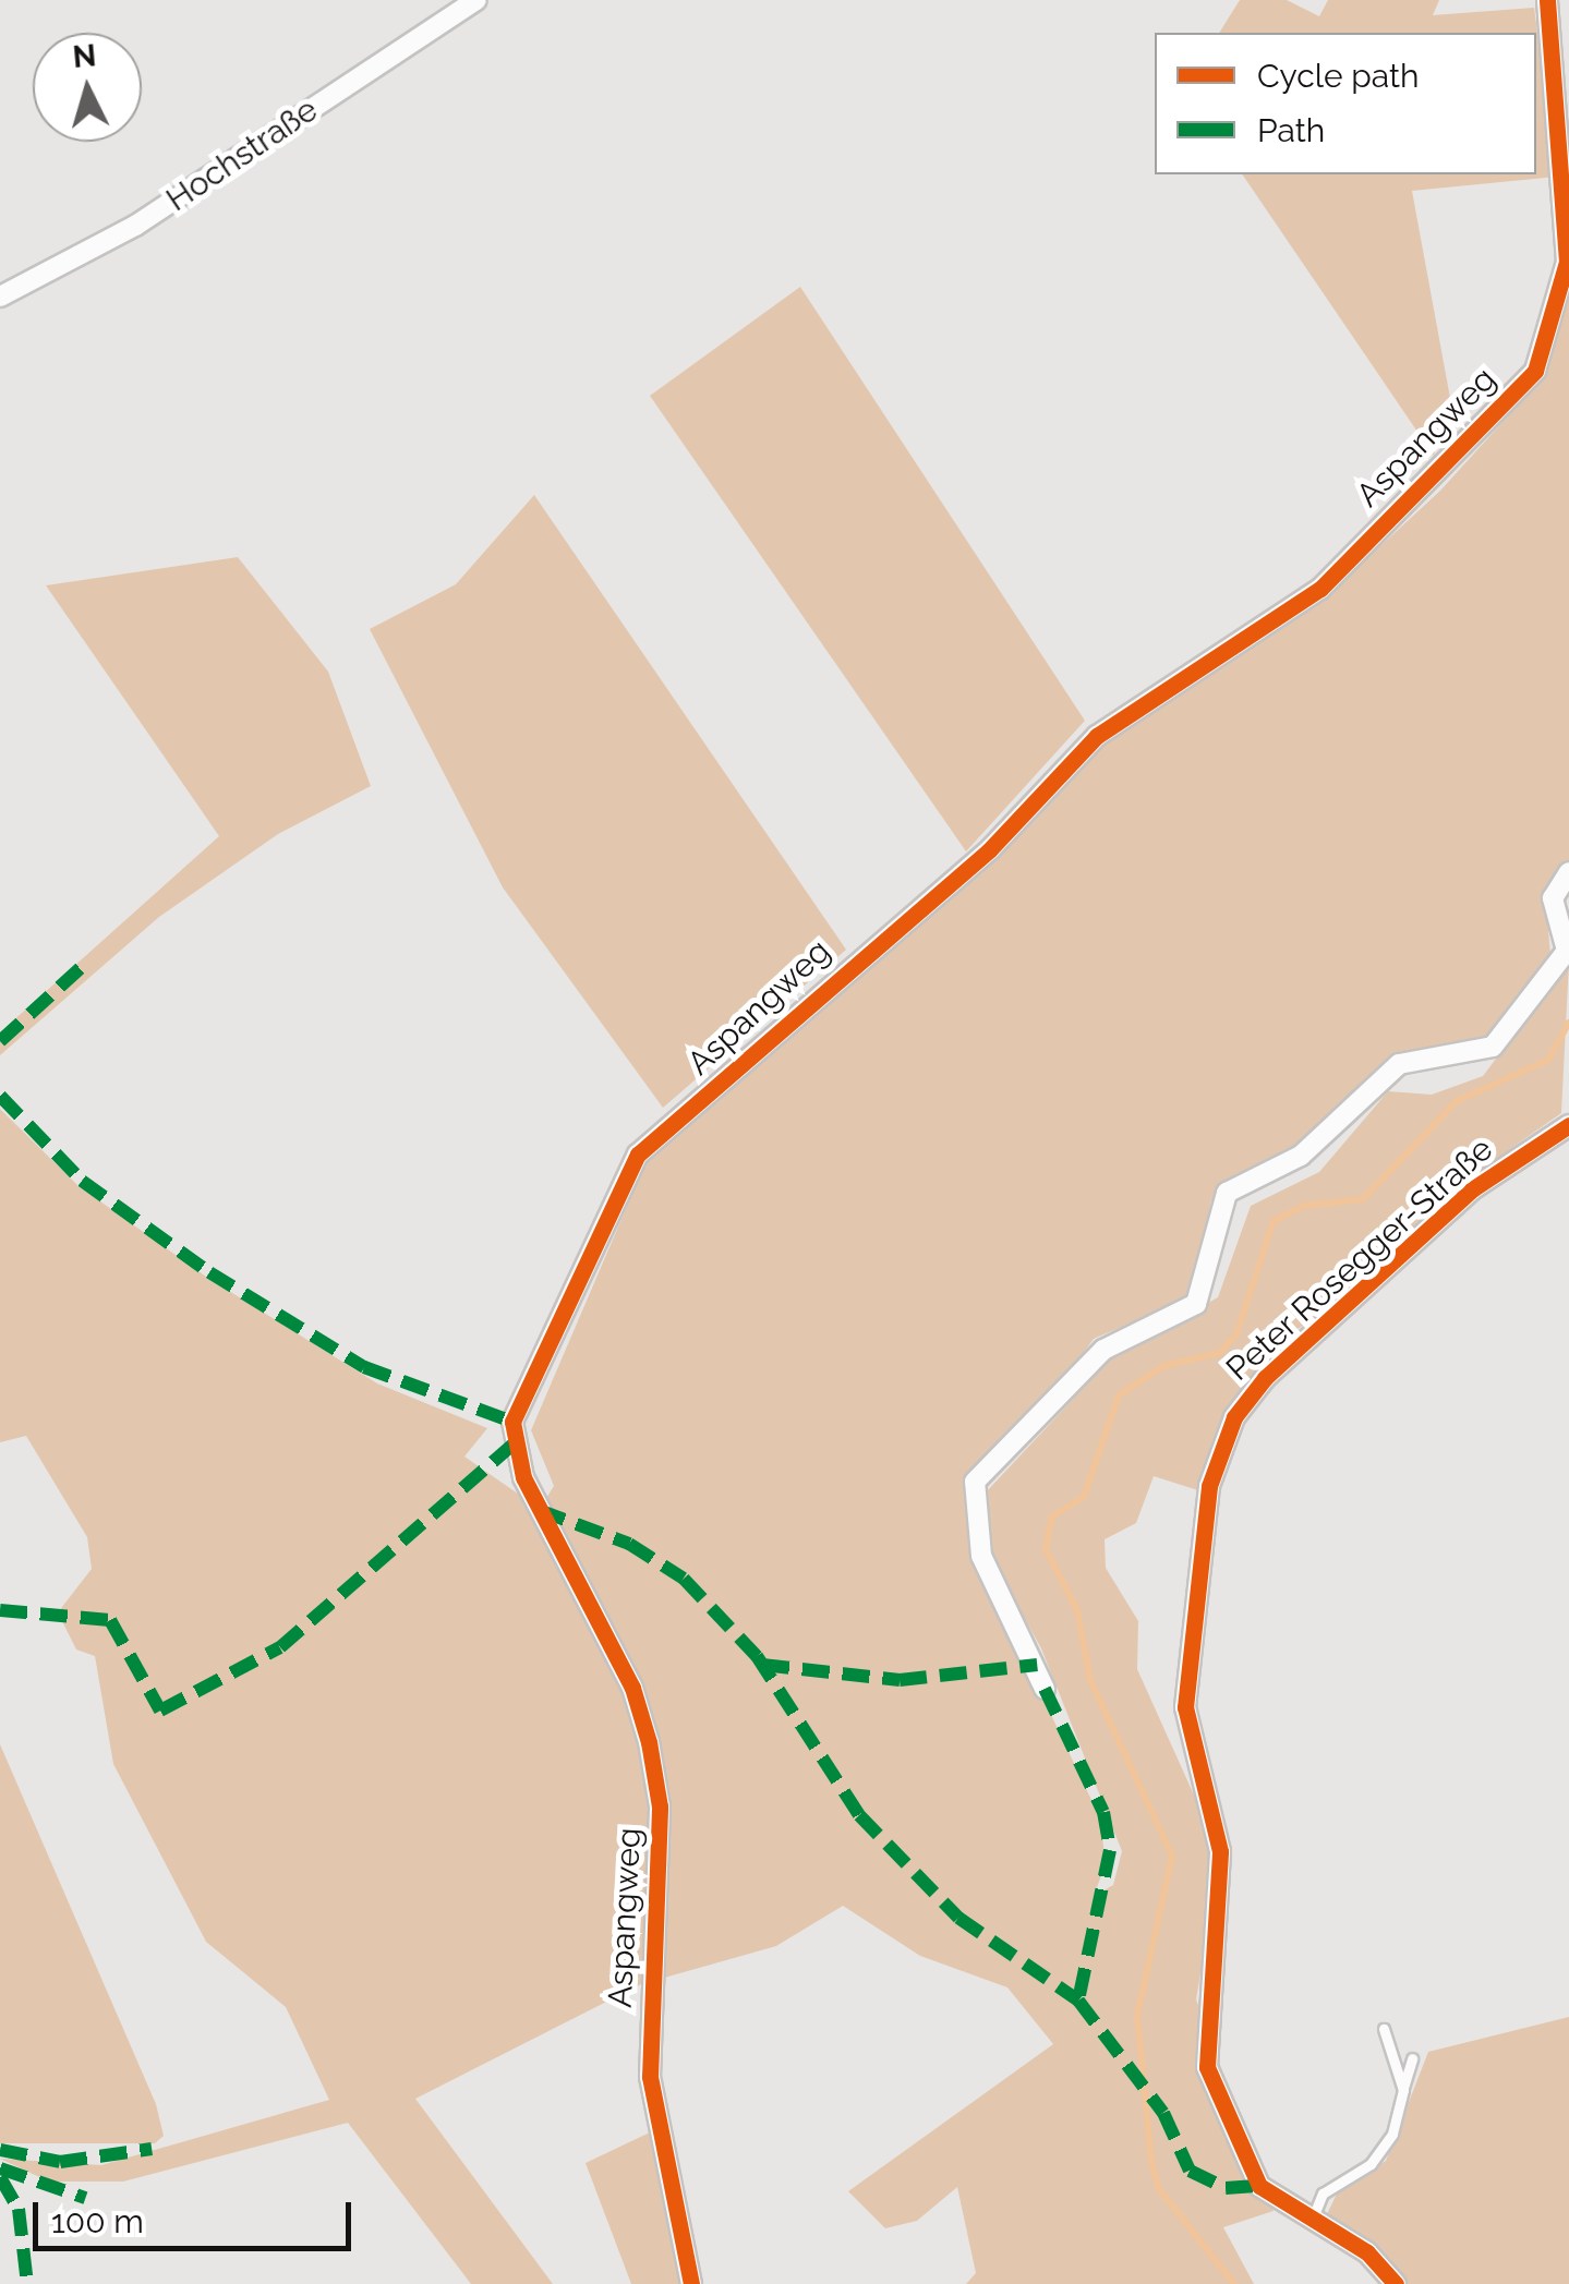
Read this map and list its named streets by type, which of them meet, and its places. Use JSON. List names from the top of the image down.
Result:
{
  "streets": {
    "street": ["Hochstraße", "Aspangweg", "Peter Rosegger-Straße"]
  },
  "legend": ["Cycle path", "Path"],
  "scale_bar": "100 m",
  "north": "top"
}
